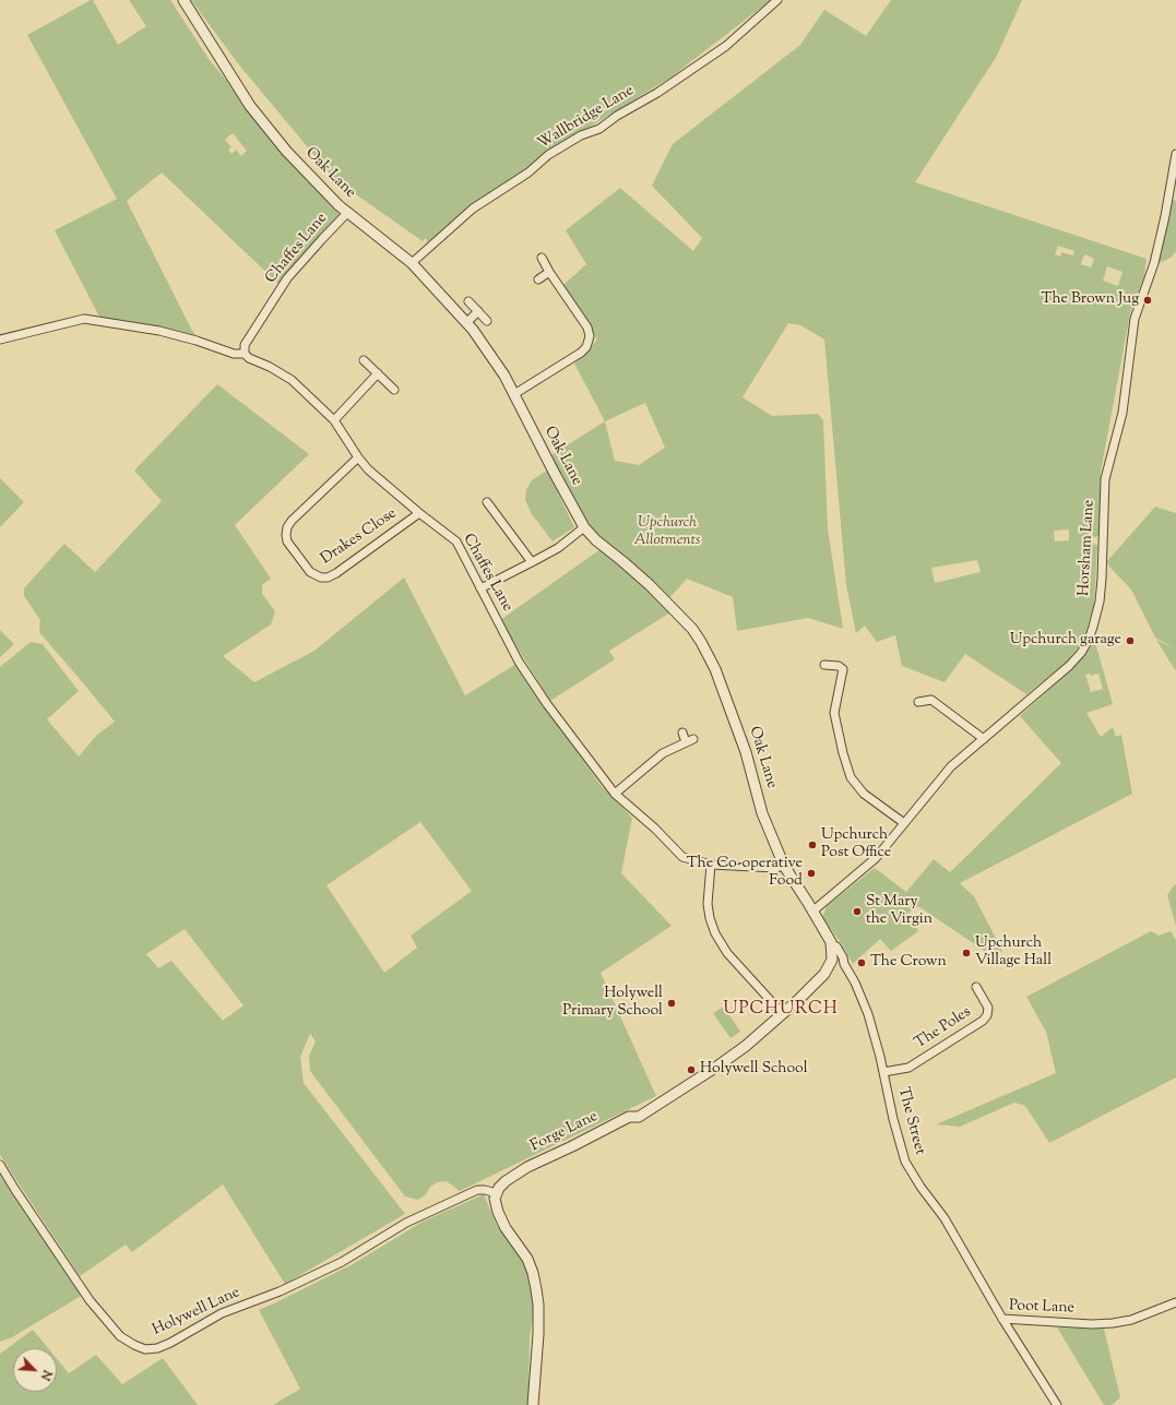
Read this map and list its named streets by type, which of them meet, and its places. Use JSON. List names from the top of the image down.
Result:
{
  "streets": {
    "street": [
      "Wallbridge Lane",
      "Oak Lane",
      "Chaffes Lane",
      "Drakes Close",
      "Horsham Lane",
      "The Poles",
      "The Street",
      "Forge Lane",
      "Poot Lane",
      "Holywell Lane"
    ]
  },
  "crossings": [
    ["Wallbridge Lane", "Oak Lane"],
    ["Oak Lane", "Chaffes Lane"],
    ["Oak Lane", "Horsham Lane"],
    ["Oak Lane", "The Street"],
    ["Oak Lane", "Forge Lane"],
    ["Chaffes Lane", "Drakes Close"],
    ["The Poles", "The Street"],
    ["The Street", "Poot Lane"],
    ["Forge Lane", "Holywell Lane"]
  ],
  "districts": ["UPCHURCH"],
  "parks": ["Upchurch Allotments"],
  "places": [
    "The Brown Jug",
    "Upchurch garage",
    "Upchurch Post Office",
    "The Co-operative Food",
    "St Mary the Virgin",
    "Upchurch Village Hall",
    "The Crown",
    "Holywell Primary School",
    "Holywell School"
  ],
  "north": "bottom right"
}
